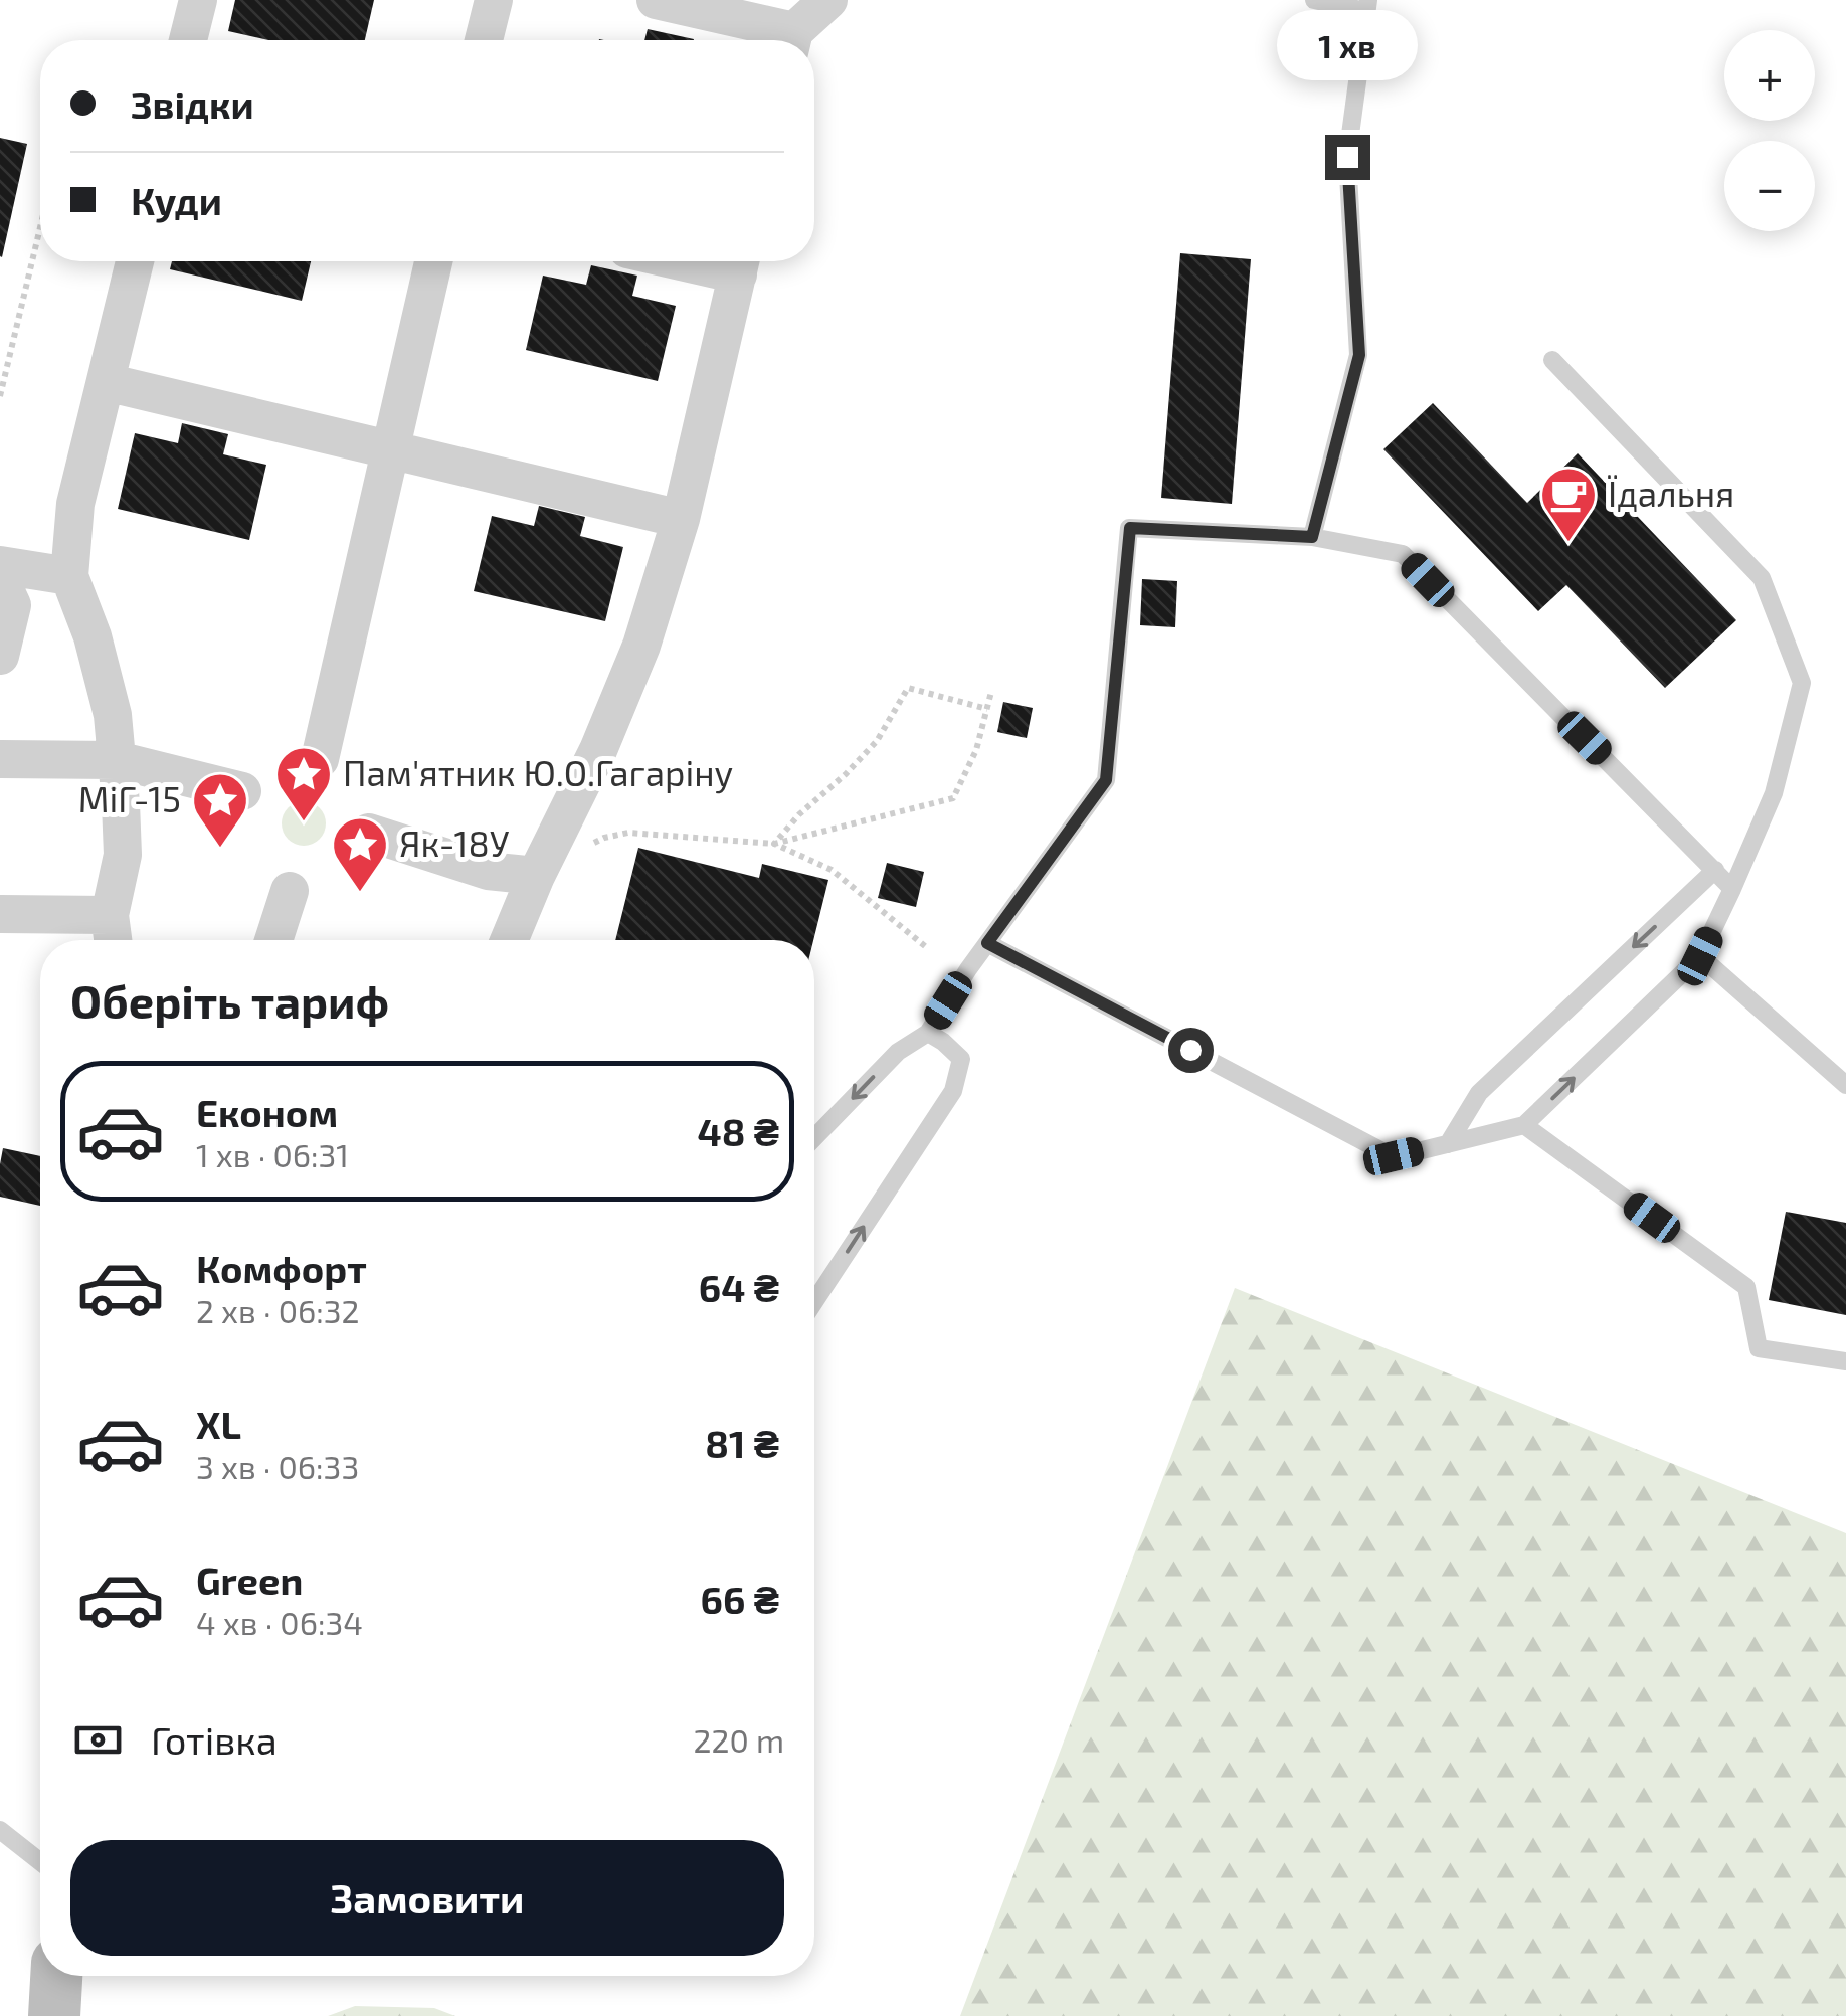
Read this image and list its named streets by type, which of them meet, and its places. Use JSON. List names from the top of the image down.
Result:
{
  "places": {
    "cafe": ["Їдальня"],
    "place": ["Пам'ятник Ю.O.Гагаріну", "МіГ-15", "Як-18У"]
  },
  "page": {
    "bubble": "1 хв",
    "map_buttons": ["+", "−"],
    "banner": ["Звідки", "Куди"],
    "heading": "Оберіть тариф",
    "list": [
      {
        "name": "Економ",
        "note": "1 хв · 06:31",
        "value": "48 ₴"
      },
      {
        "name": "Комфорт",
        "note": "2 хв · 06:32",
        "value": "64 ₴"
      },
      {
        "name": "XL",
        "note": "3 хв · 06:33",
        "value": "81 ₴"
      },
      {
        "name": "Green",
        "note": "4 хв · 06:34",
        "value": "66 ₴"
      }
    ],
    "pay": ["Готівка", "220 m"],
    "buttons": "Замовити"
  }
}
